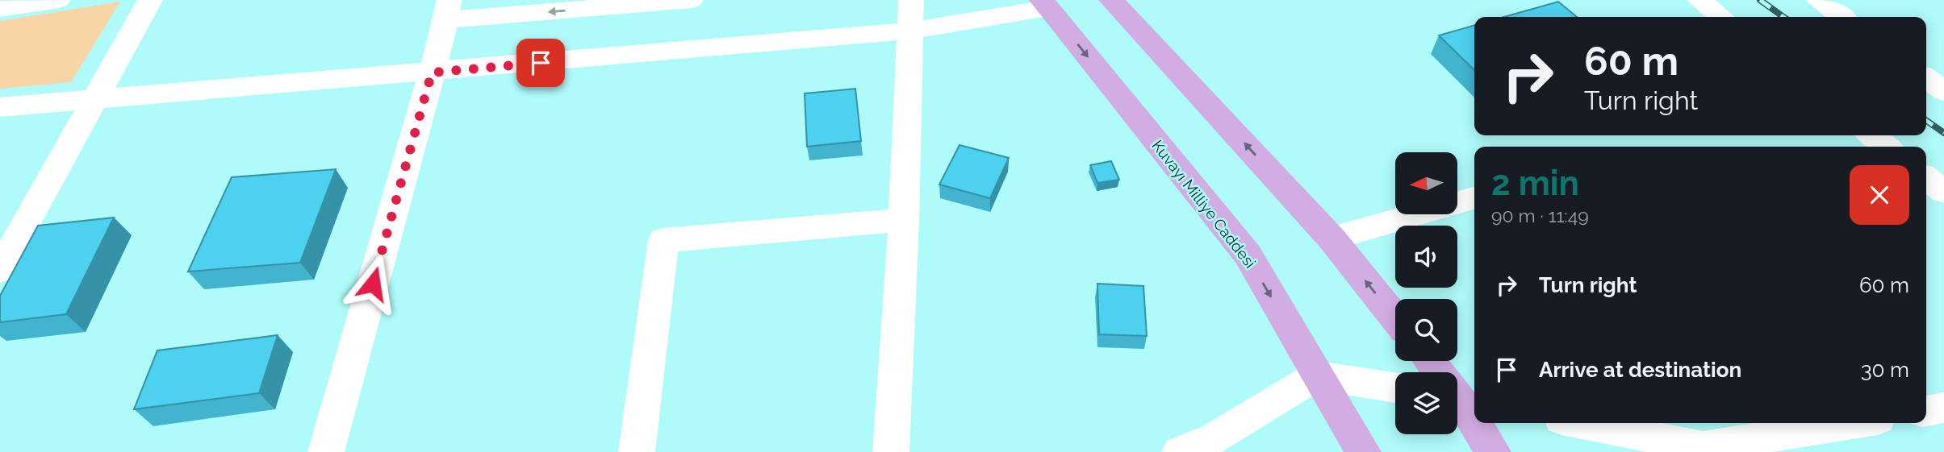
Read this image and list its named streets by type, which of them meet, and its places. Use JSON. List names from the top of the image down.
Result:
{
  "streets": {
    "main road": ["Kuvayı Milliye Caddesi"]
  },
  "north": "left",
  "page": {
    "turn": ["60 m", "Turn right"],
    "heading": ["2 min", "90 m · 11:49"],
    "list": [
      {
        "name": "Turn right",
        "value": "60 m"
      },
      {
        "name": "Arrive at destination",
        "value": "30 m"
      }
    ]
  }
}
